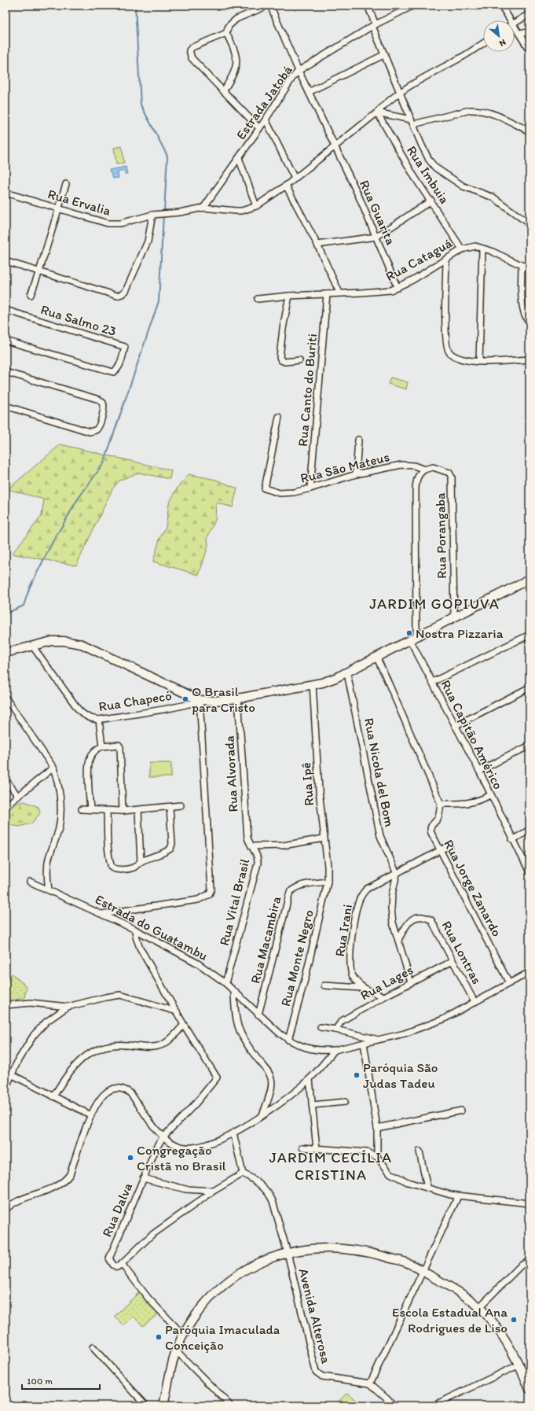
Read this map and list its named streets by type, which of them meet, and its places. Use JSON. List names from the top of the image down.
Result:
{
  "streets": {
    "street": [
      "Estrada Jatobá",
      "Rua Imbuia",
      "Rua Ervalia",
      "Rua Guarita",
      "Rua Cataguá",
      "Rua Salmo 23",
      "Rua Canto do Buriti",
      "Rua São Mateus",
      "Rua Porangaba",
      "Rua Chapecó",
      "Rua Capitão Américo",
      "Rua Nicola del Bom",
      "Rua Alvorada",
      "Rua Ipê",
      "Rua Jorge Zanardo",
      "Rua Vital Brasil",
      "Estrada do Guatambu",
      "Rua Irani",
      "Rua Macambira",
      "Rua Lontras",
      "Rua Monte Negro",
      "Rua Lages",
      "Rua Dalva",
      "Avenida Alterosa"
    ]
  },
  "crossings": [
    ["Estrada Jatobá", "Rua Ervalia"],
    ["Estrada Jatobá", "Rua Guarita"],
    ["Rua Imbuia", "Rua Cataguá"],
    ["Rua Guarita", "Rua Cataguá"],
    ["Rua Cataguá", "Rua Canto do Buriti"],
    ["Rua Canto do Buriti", "Rua São Mateus"],
    ["Rua São Mateus", "Rua Porangaba"],
    ["Rua Nicola del Bom", "Rua Irani"],
    ["Rua Alvorada", "Rua Vital Brasil"],
    ["Rua Ipê", "Rua Macambira"],
    ["Rua Ipê", "Rua Monte Negro"],
    ["Rua Jorge Zanardo", "Estrada do Guatambu"],
    ["Rua Jorge Zanardo", "Rua Irani"],
    ["Rua Vital Brasil", "Estrada do Guatambu"],
    ["Estrada do Guatambu", "Rua Macambira"],
    ["Estrada do Guatambu", "Rua Lontras"],
    ["Estrada do Guatambu", "Rua Monte Negro"],
    ["Rua Macambira", "Rua Monte Negro"],
    ["Rua Lontras", "Rua Lages"]
  ],
  "districts": ["JARDIM GOPIUVA", "JARDIM CECÍLIA CRISTINA"],
  "places": [
    "Nostra Pizzaria",
    "O Brasil para Cristo",
    "Paróquia São Judas Tadeu",
    "Congregação Cristã no Brasil",
    "Escola Estadual Ana Rodrigues de Liso",
    "Paróquia Imaculada Conceição"
  ],
  "scale_bar": "100 m",
  "north": "bottom right"
}
